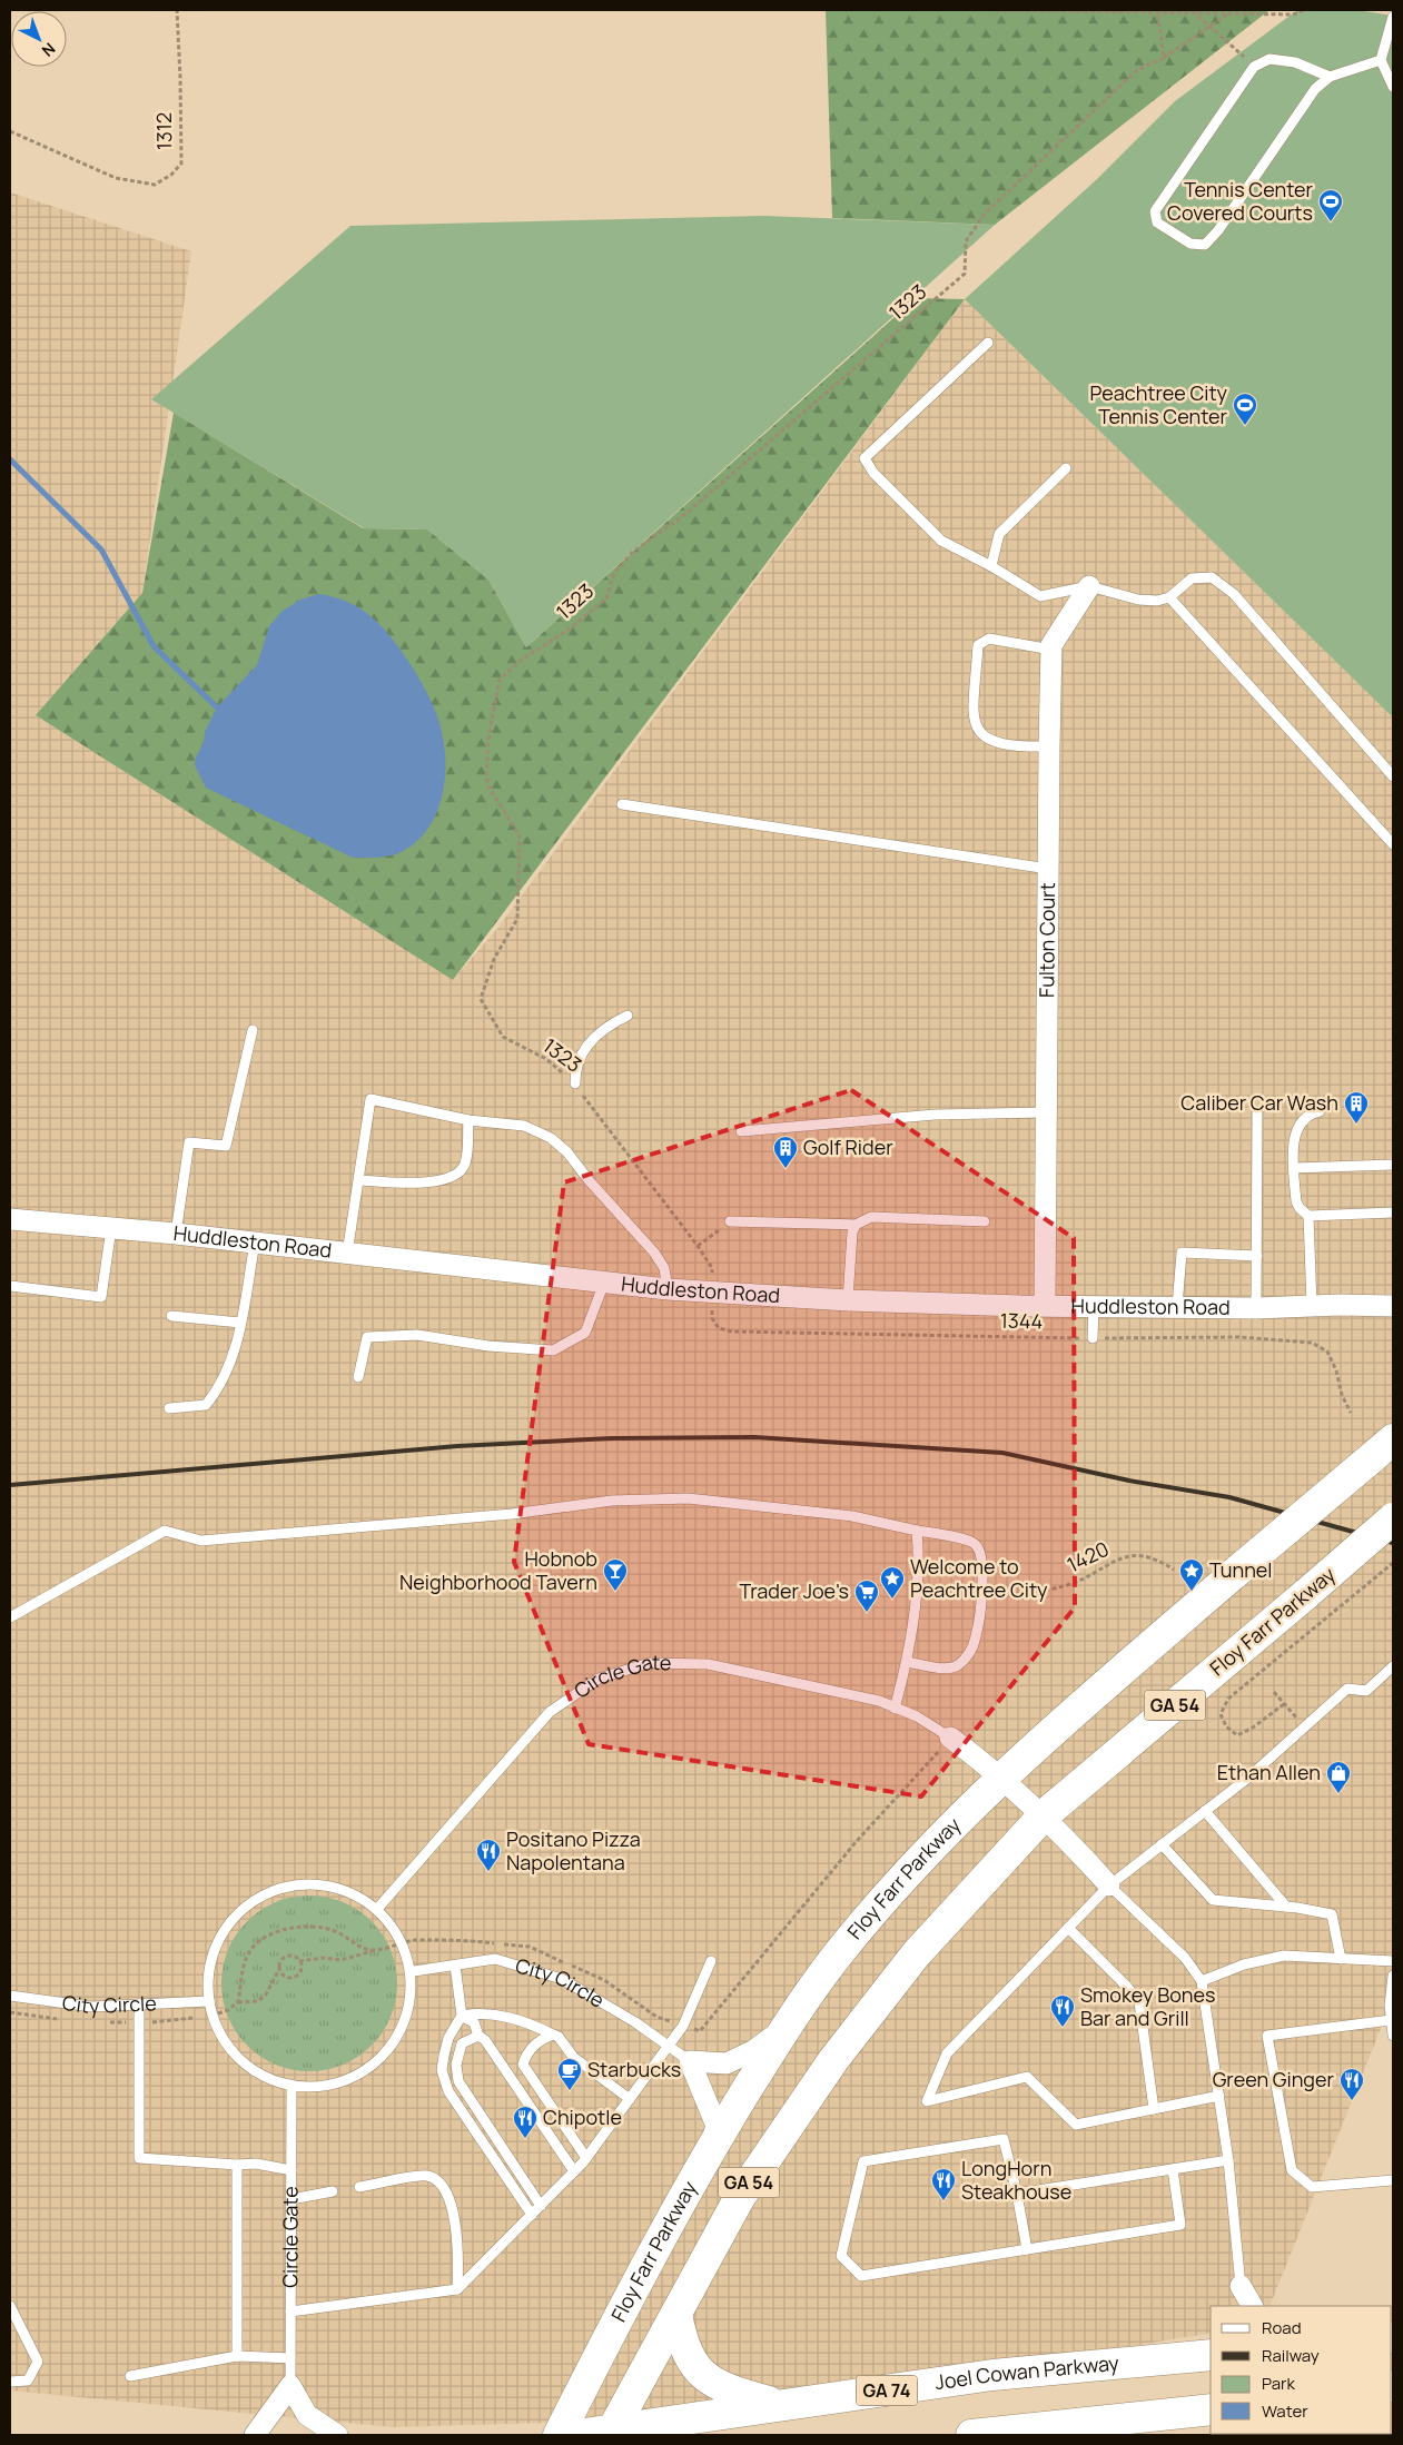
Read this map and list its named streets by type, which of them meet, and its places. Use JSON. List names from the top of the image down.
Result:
{
  "streets": {
    "main road": [
      "Floy Farr Parkway",
      "GA 54",
      "Joel Cowan Parkway",
      "GA 74"
    ],
    "street": ["Fulton Court", "Huddleston Road", "City Circle"],
    "lane": ["Circle Gate"],
    "path": [
      "1312",
      "1323",
      "1344",
      "1420"
    ]
  },
  "crossings": [
    ["1323", "Huddleston Road"],
    ["1323", "1344"],
    ["Fulton Court", "Huddleston Road"],
    ["Huddleston Road", "1344"],
    ["Floy Farr Parkway", "City Circle"],
    ["Floy Farr Parkway", "Joel Cowan Parkway"]
  ],
  "places": {
    "sports": ["Tennis Center Covered Courts", "Peachtree City Tennis Center"],
    "building": ["Caliber Car Wash", "Golf Rider"],
    "bar": ["Hobnob Neighborhood Tavern"],
    "place": ["Tunnel", "Welcome to Peachtree City"],
    "supermarket": ["Trader Joe's"],
    "shop": ["Ethan Allen"],
    "restaurant": [
      "Positano Pizza Napolentana",
      "Smokey Bones Bar and Grill",
      "Green Ginger",
      "Chipotle",
      "LongHorn Steakhouse"
    ],
    "cafe": ["Starbucks"]
  },
  "legend": [
    "Road",
    "Railway",
    "Park",
    "Water"
  ],
  "north": "bottom right"
}
